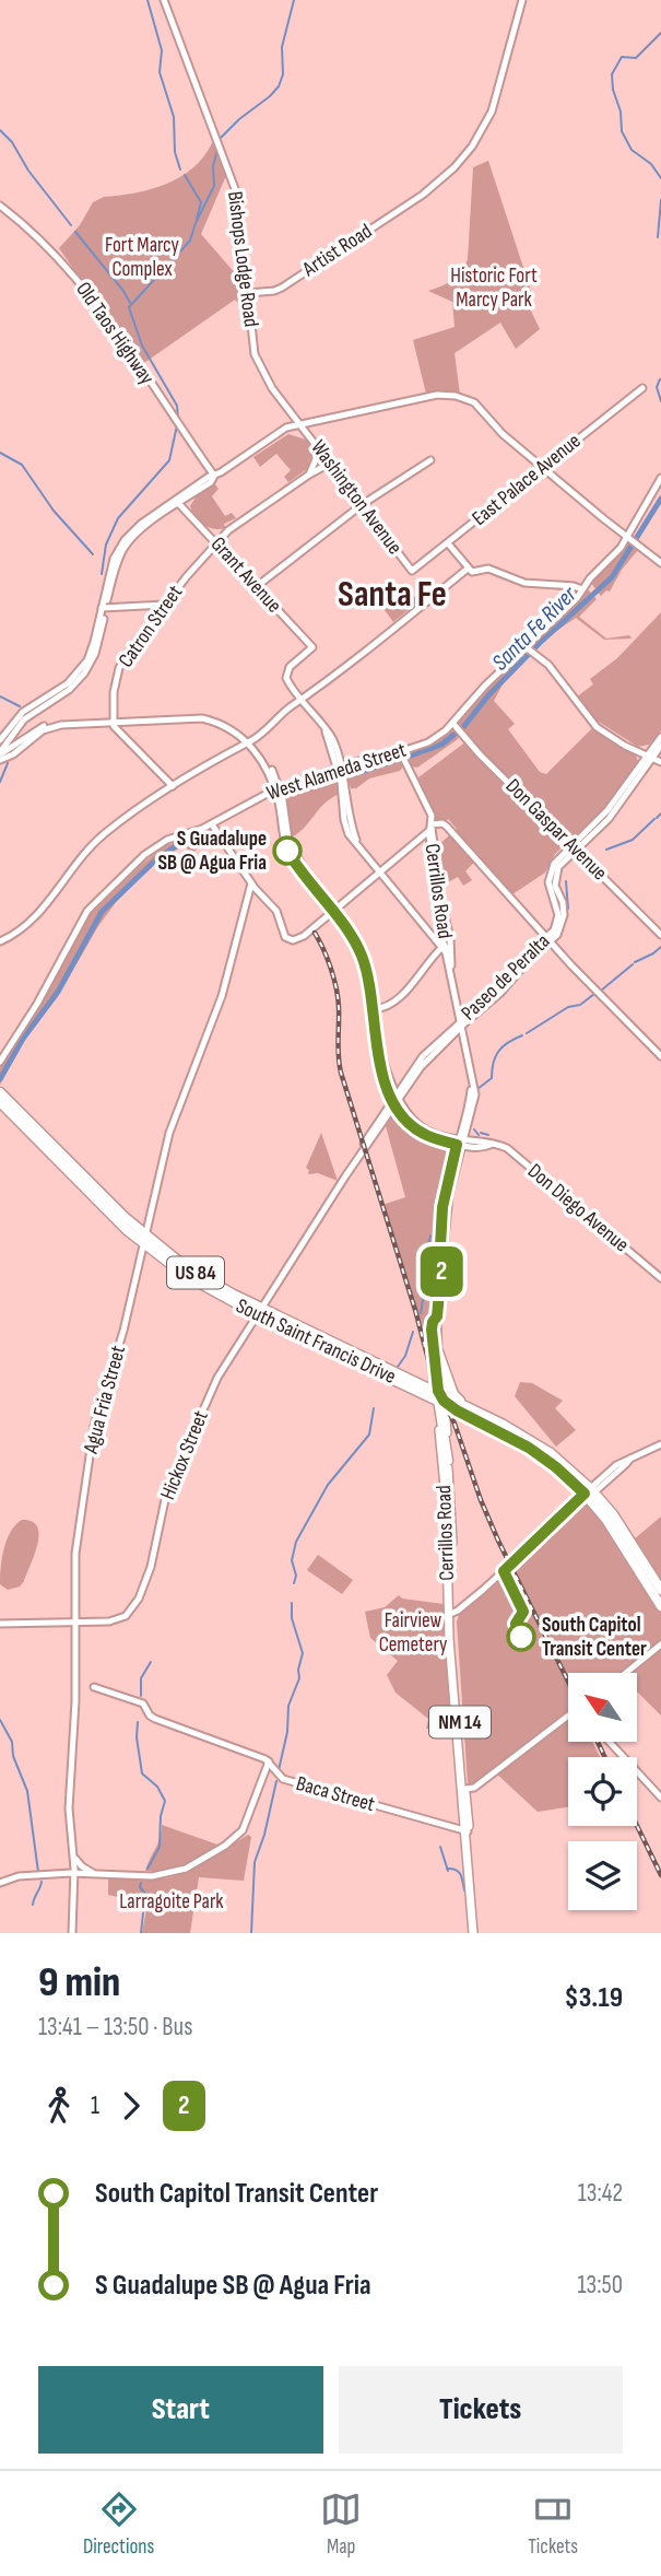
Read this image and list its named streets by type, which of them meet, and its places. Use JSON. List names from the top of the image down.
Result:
{
  "streets": {
    "highway": ["US 84", "South Saint Francis Drive"],
    "main road": ["Cerrillos Road", "NM 14"],
    "street": [
      "Artist Road",
      "Bishops Lodge Road",
      "Old Taos Highway",
      "East Palace Avenue",
      "Washington Avenue",
      "Grant Avenue",
      "Catron Street",
      "West Alameda Street",
      "Don Gaspar Avenue",
      "Paseo de Peralta",
      "Don Diego Avenue",
      "Agua Fria Street",
      "Hickox Street",
      "Baca Street"
    ]
  },
  "crossings": [
    ["Artist Road", "Bishops Lodge Road"],
    ["Bishops Lodge Road", "Washington Avenue"],
    ["East Palace Avenue", "Washington Avenue"],
    ["Washington Avenue", "Catron Street"],
    ["Grant Avenue", "Catron Street"],
    ["West Alameda Street", "Don Gaspar Avenue"],
    ["Don Gaspar Avenue", "Paseo de Peralta"],
    ["Cerrillos Road", "Paseo de Peralta"],
    ["Cerrillos Road", "Don Diego Avenue"],
    ["Cerrillos Road", "South Saint Francis Drive"],
    ["Cerrillos Road", "Baca Street"],
    ["Paseo de Peralta", "South Saint Francis Drive"],
    ["Paseo de Peralta", "Hickox Street"],
    ["South Saint Francis Drive", "Agua Fria Street"],
    ["South Saint Francis Drive", "Hickox Street"],
    ["Agua Fria Street", "Hickox Street"]
  ],
  "districts": ["Santa Fe"],
  "water": ["Santa Fe River"],
  "parks": [
    "Fort Marcy Complex",
    "Historic Fort Marcy Park",
    "Fairview Cemetery",
    "Larragoite Park"
  ],
  "places": ["S Guadalupe SB @ Agua Fria", "South Capitol Transit Center"],
  "lines": ["bus line 2"],
  "north": "top left",
  "page": {
    "on_map": "2",
    "heading": ["9 min", "13:41 – 13:50 · Bus", "$3.19"],
    "legs": ["1", "2"],
    "list": [
      {
        "name": "South Capitol Transit Center",
        "value": "13:42"
      },
      {
        "name": "S Guadalupe SB @ Agua Fria",
        "value": "13:50"
      }
    ],
    "buttons": ["Start", "Tickets"],
    "tabs": ["Directions", "Map", "Tickets"]
  }
}
